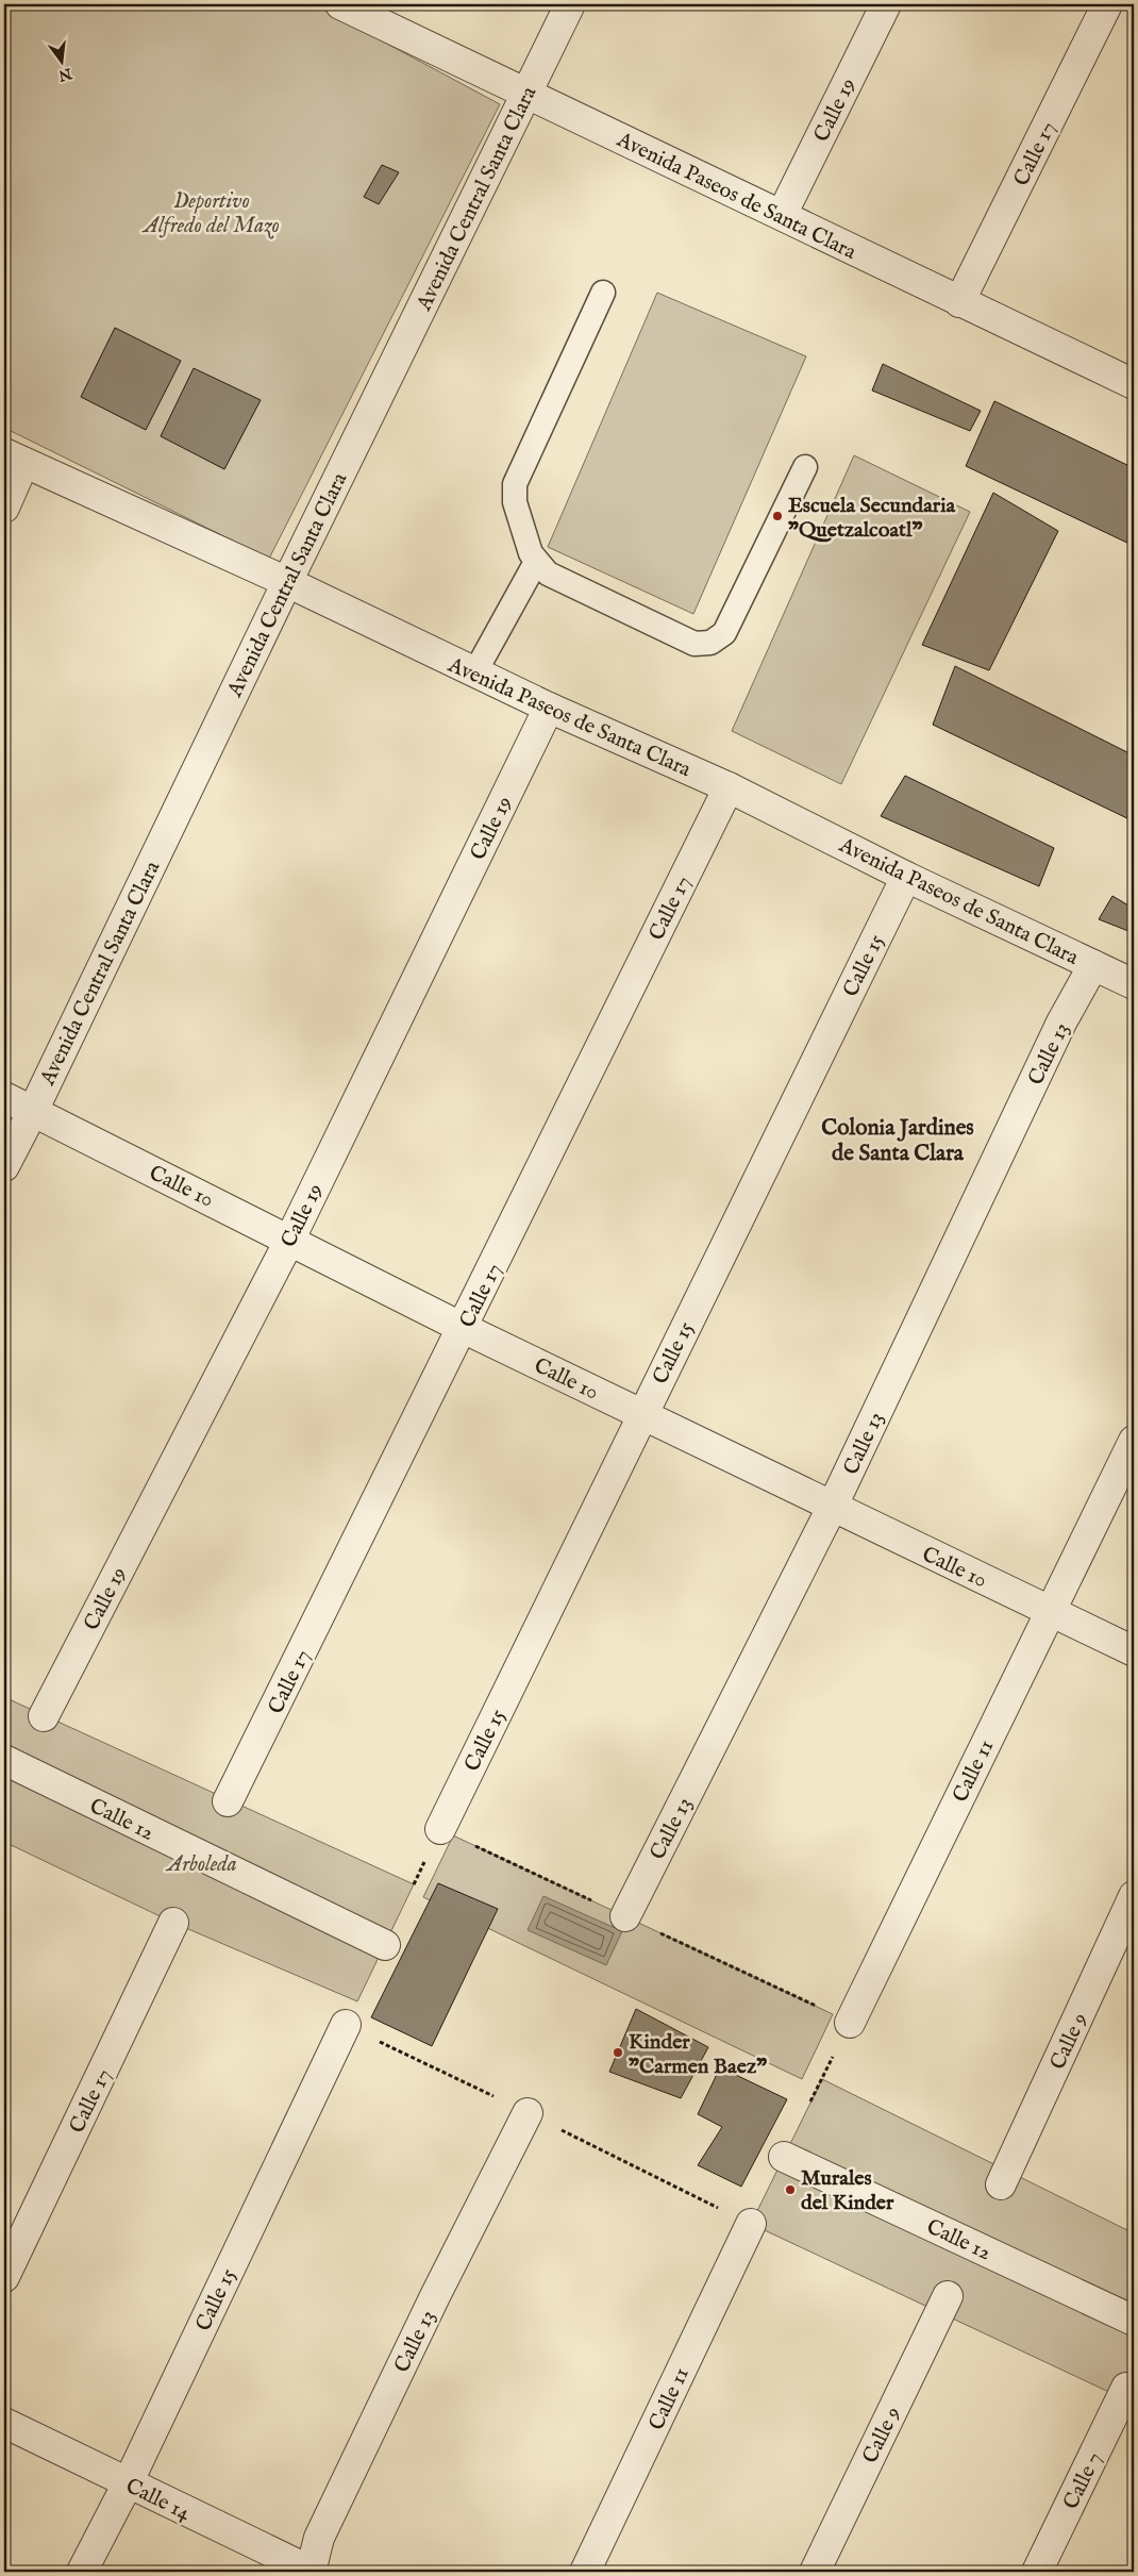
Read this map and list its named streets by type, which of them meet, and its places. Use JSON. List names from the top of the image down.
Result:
{
  "streets": {
    "street": [
      "Calle 19",
      "Calle 17",
      "Avenida Paseos de Santa Clara",
      "Avenida Central Santa Clara",
      "Calle 15",
      "Calle 13",
      "Calle 10",
      "Calle 11",
      "Calle 12",
      "Calle 9",
      "Calle 7",
      "Calle 14"
    ]
  },
  "crossings": [
    ["Calle 19", "Avenida Paseos de Santa Clara"],
    ["Calle 19", "Calle 10"],
    ["Calle 17", "Avenida Paseos de Santa Clara"],
    ["Calle 17", "Calle 10"],
    ["Avenida Paseos de Santa Clara", "Avenida Central Santa Clara"],
    ["Avenida Paseos de Santa Clara", "Calle 15"],
    ["Avenida Paseos de Santa Clara", "Calle 13"],
    ["Avenida Central Santa Clara", "Calle 10"],
    ["Calle 15", "Calle 10"],
    ["Calle 15", "Calle 14"],
    ["Calle 13", "Calle 10"],
    ["Calle 13", "Calle 14"],
    ["Calle 10", "Calle 11"]
  ],
  "districts": ["Colonia Jardines de Santa Clara"],
  "parks": ["Deportivo Alfredo del Mazo", "Arboleda"],
  "places": ["Escuela Secundaria \"Quetzalcoatl\"", "Kinder \"Carmen Baez\"", "Murales del Kinder"],
  "north": "bottom"
}
